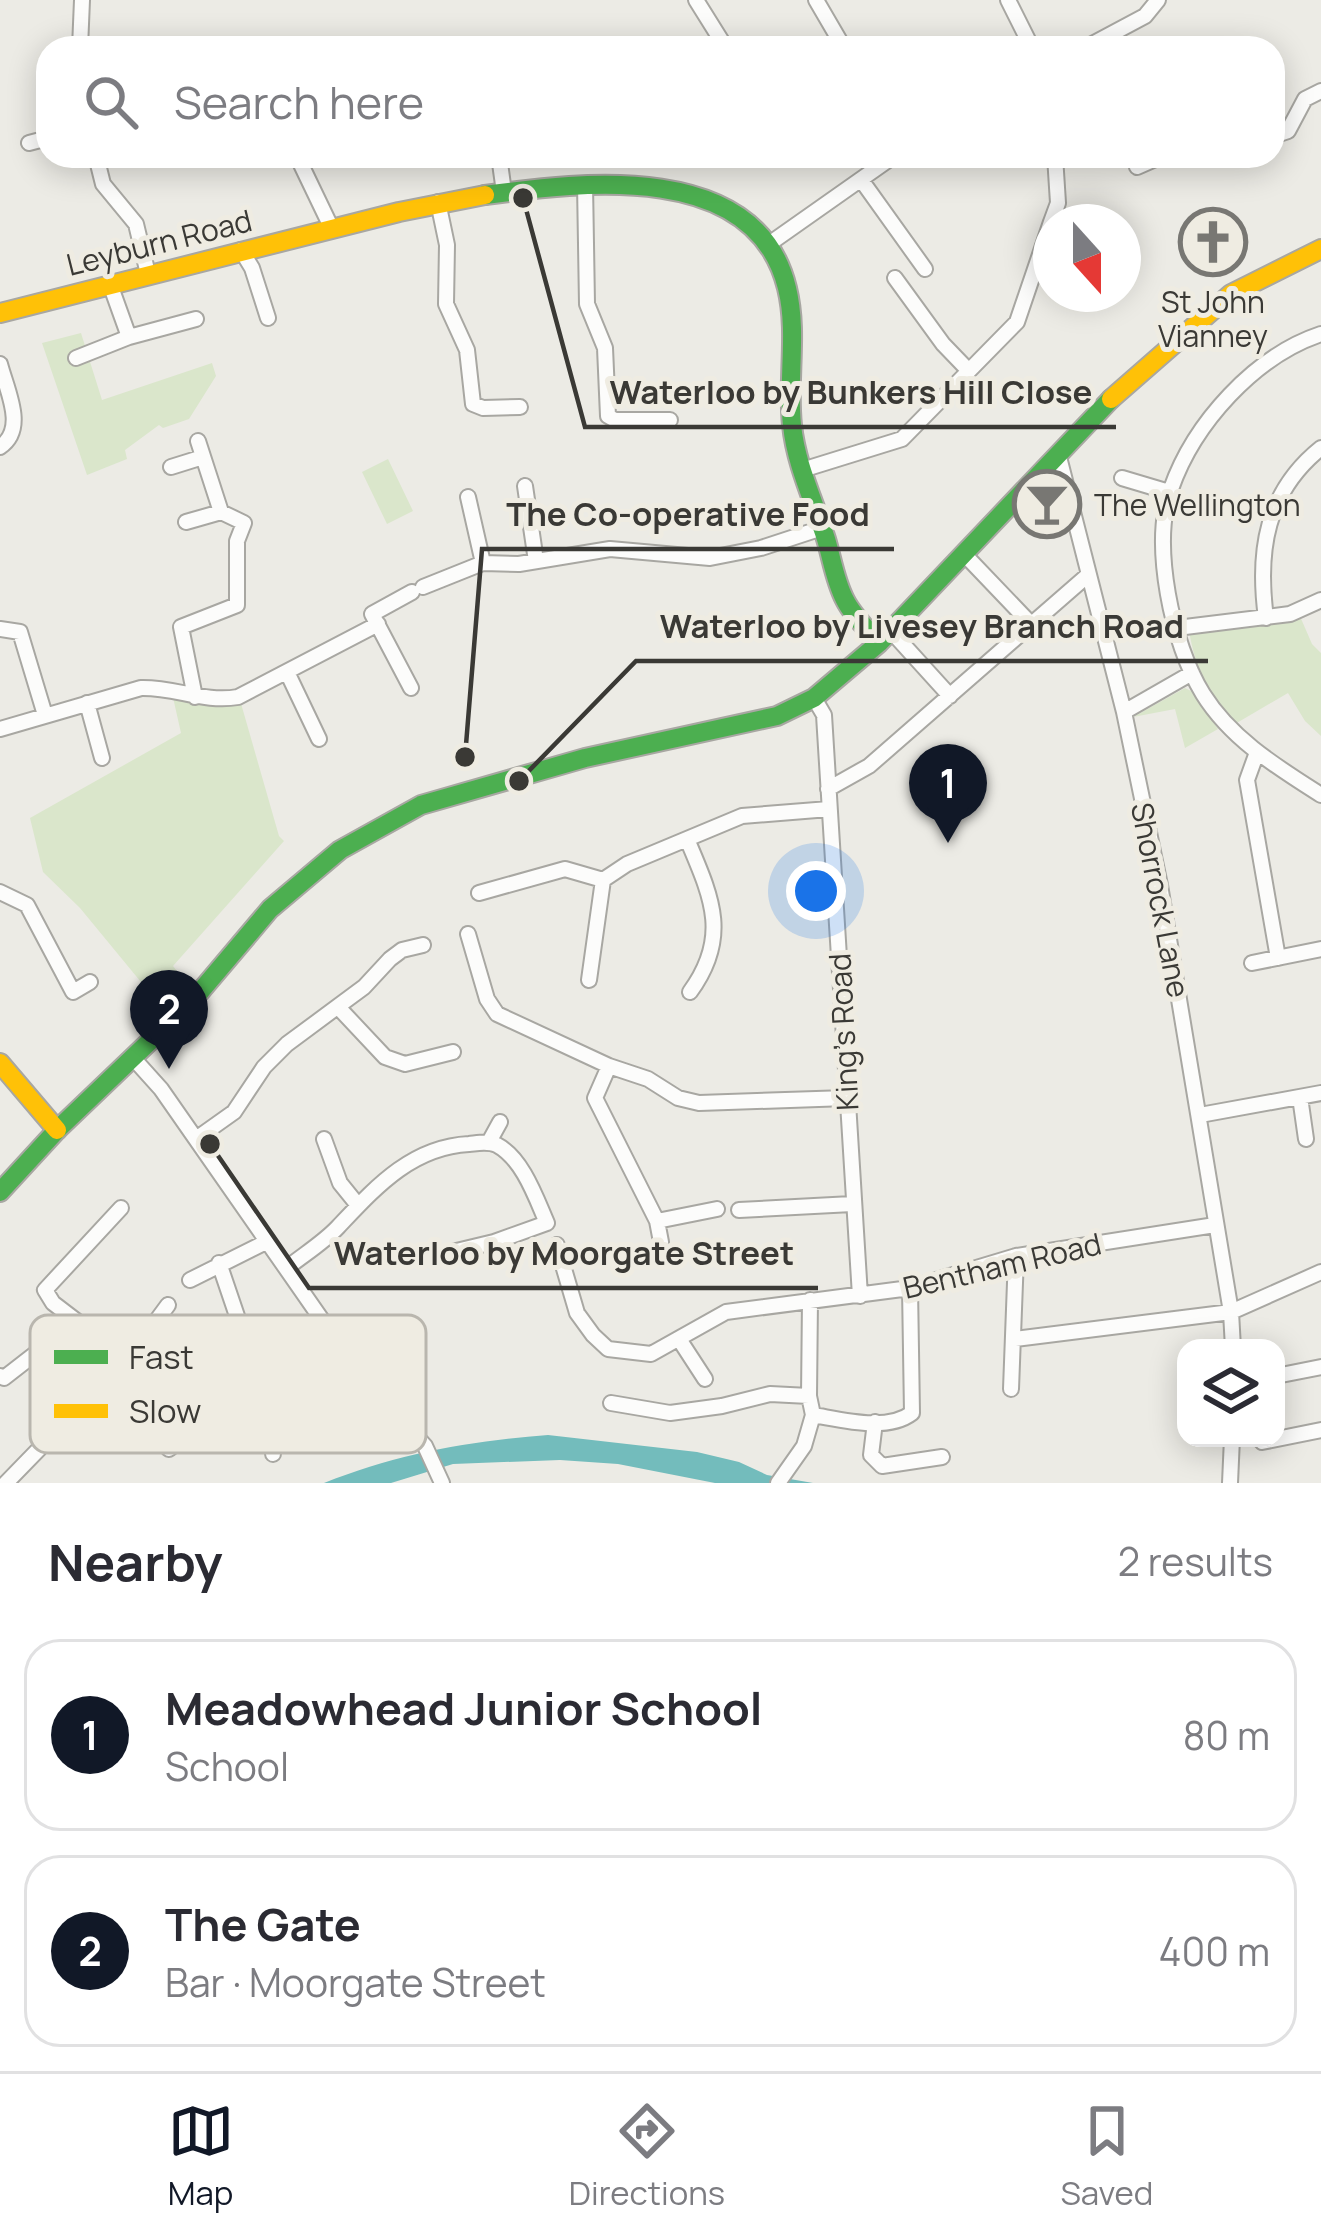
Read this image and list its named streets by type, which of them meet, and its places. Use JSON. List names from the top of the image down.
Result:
{
  "streets": {
    "main road": ["Leyburn Road"],
    "street": ["Shorrock Lane", "King's Road", "Bentham Road"]
  },
  "crossings": [
    ["Shorrock Lane", "Bentham Road"],
    ["King's Road", "Bentham Road"]
  ],
  "places": {
    "other": [
      "Waterloo by Bunkers Hill Close",
      "The Co-operative Food",
      "Waterloo by Livesey Branch Road",
      "Waterloo by Moorgate Street"
    ],
    "church": ["St John Vianney"],
    "bar": ["The Wellington"]
  },
  "legend": ["Fast", "Slow"],
  "north": "bottom",
  "page": {
    "search": "Search here",
    "pins": ["1", "2"],
    "heading": ["Nearby", "2 results"],
    "list": [
      {
        "mark": "1",
        "name": "Meadowhead Junior School",
        "note": "School",
        "value": "80 m"
      },
      {
        "mark": "2",
        "name": "The Gate",
        "note": "Bar · Moorgate Street",
        "value": "400 m"
      }
    ],
    "nav": ["Map", "Directions", "Saved"]
  }
}
